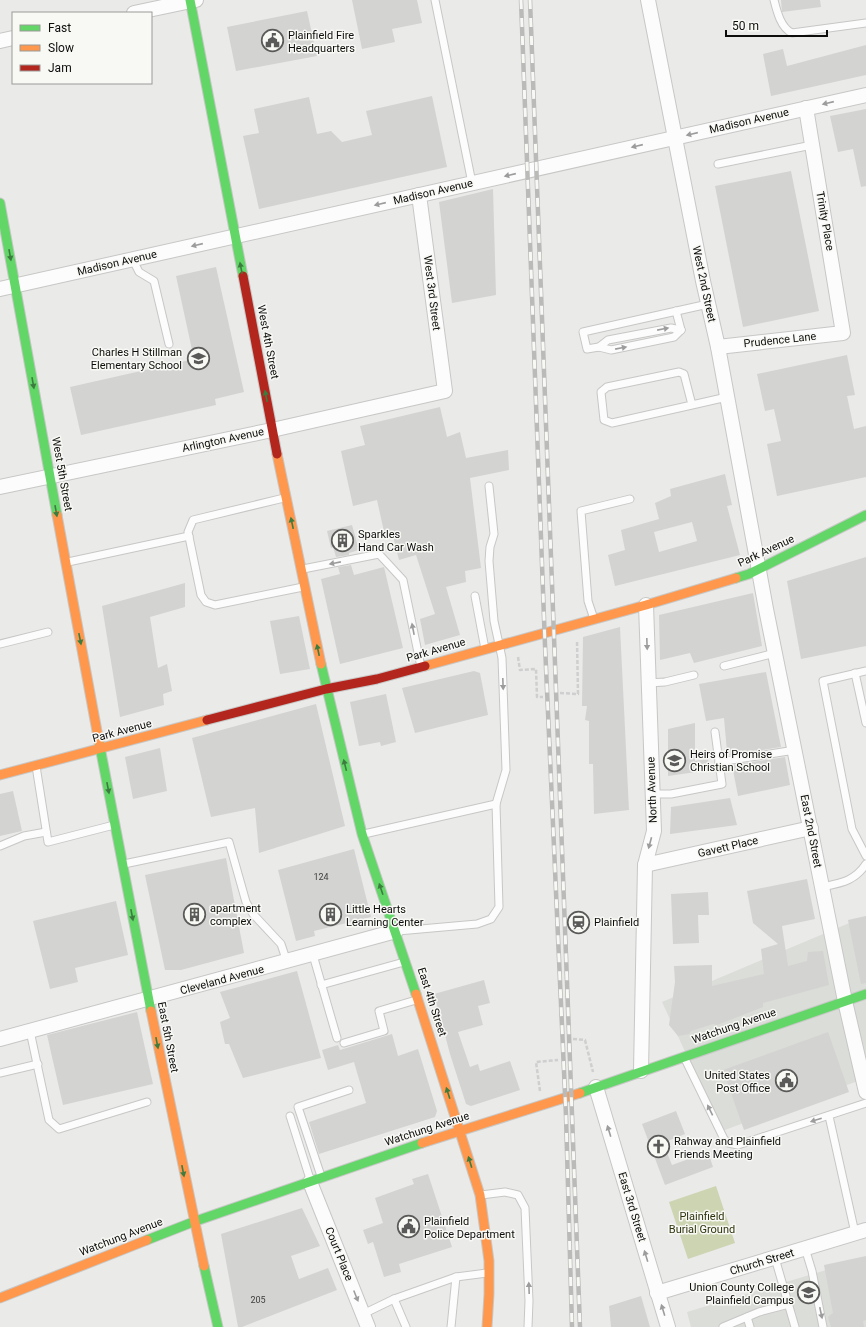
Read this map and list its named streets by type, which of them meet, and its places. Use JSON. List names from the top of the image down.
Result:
{
  "streets": {
    "main road": [
      "West 4th Street",
      "West 5th Street",
      "Park Avenue",
      "East 4th Street",
      "Watchung Avenue",
      "East 5th Street"
    ],
    "street": [
      "Madison Avenue",
      "Trinity Place",
      "West 2nd Street",
      "West 3rd Street",
      "Prudence Lane",
      "Arlington Avenue",
      "North Avenue",
      "East 2nd Street",
      "Gavett Place",
      "Cleveland Avenue",
      "East 3rd Street",
      "Court Place",
      "Church Street"
    ]
  },
  "crossings": [
    ["Madison Avenue", "Trinity Place"],
    ["Madison Avenue", "West 2nd Street"],
    ["Madison Avenue", "West 3rd Street"],
    ["Madison Avenue", "West 4th Street"],
    ["Madison Avenue", "West 5th Street"],
    ["Trinity Place", "Prudence Lane"],
    ["West 2nd Street", "Prudence Lane"],
    ["West 2nd Street", "Park Avenue"],
    ["West 2nd Street", "East 2nd Street"],
    ["West 3rd Street", "Arlington Avenue"],
    ["West 4th Street", "Arlington Avenue"],
    ["West 4th Street", "Park Avenue"],
    ["West 4th Street", "East 4th Street"],
    ["Arlington Avenue", "West 5th Street"],
    ["West 5th Street", "Park Avenue"],
    ["West 5th Street", "East 5th Street"],
    ["Park Avenue", "North Avenue"],
    ["Park Avenue", "East 2nd Street"],
    ["Park Avenue", "East 4th Street"],
    ["Park Avenue", "East 5th Street"],
    ["North Avenue", "Gavett Place"],
    ["North Avenue", "Watchung Avenue"],
    ["East 2nd Street", "Gavett Place"],
    ["East 2nd Street", "Watchung Avenue"],
    ["Cleveland Avenue", "East 4th Street"],
    ["Cleveland Avenue", "East 5th Street"],
    ["East 4th Street", "Watchung Avenue"],
    ["Watchung Avenue", "East 5th Street"],
    ["Watchung Avenue", "East 3rd Street"],
    ["Watchung Avenue", "Court Place"],
    ["East 3rd Street", "Church Street"]
  ],
  "one_way": [
    "Madison Avenue",
    "West 4th Street",
    "West 5th Street",
    "East 4th Street",
    "East 5th Street",
    "East 3rd Street",
    "Court Place"
  ],
  "parks": ["Plainfield Burial Ground"],
  "places": {
    "public building": ["Plainfield Fire Headquarters", "United States Post Office", "Plainfield Police Department"],
    "school or university": ["Charles H Stillman Elementary School", "Heirs of Promise Christian School", "Union County College Plainfield Campus"],
    "building": ["Sparkles Hand Car Wash", "apartment complex", "Little Hearts Learning Center"],
    "station": ["Plainfield"],
    "church": ["Rahway and Plainfield Friends Meeting"]
  },
  "house_numbers": ["124", "205"],
  "legend": ["Fast", "Slow", "Jam"],
  "scale_bar": "50 m"
}
